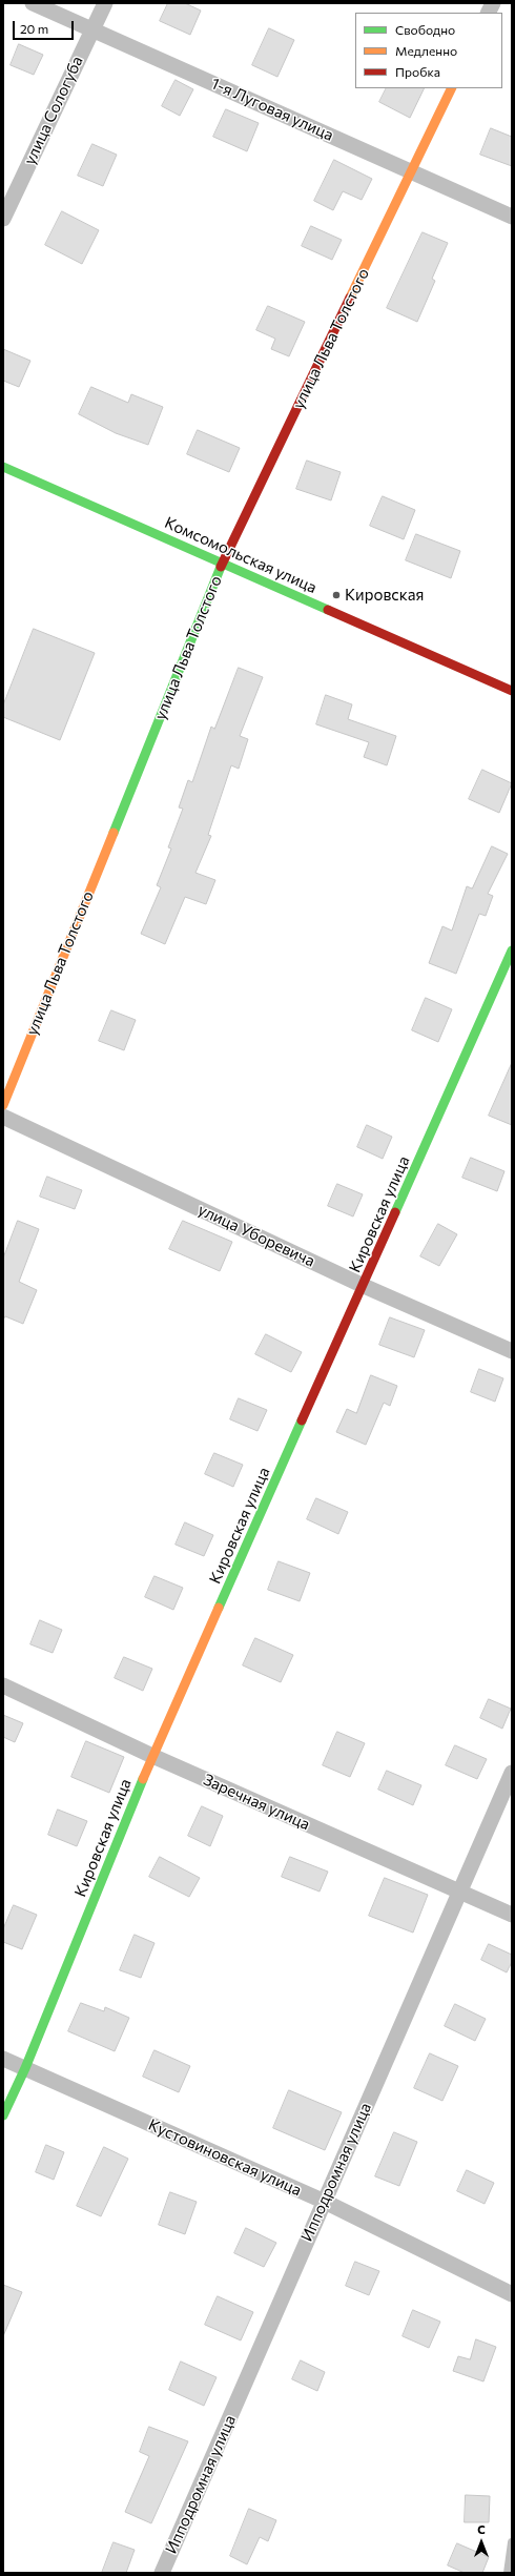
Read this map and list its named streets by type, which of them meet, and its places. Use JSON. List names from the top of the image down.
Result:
{
  "streets": {
    "street": [
      "1-я Луговая улица",
      "улица Сологуба",
      "улица Льва Толстого",
      "Комсомольская улица",
      "Кировская улица",
      "улица Уборевича",
      "Заречная улица",
      "Кустовиновская улица",
      "Ипподромная улица"
    ]
  },
  "crossings": [
    ["1-я Луговая улица", "улица Сологуба"],
    ["1-я Луговая улица", "улица Льва Толстого"],
    ["улица Льва Толстого", "Комсомольская улица"],
    ["Кировская улица", "улица Уборевича"],
    ["Кировская улица", "Заречная улица"],
    ["Кировская улица", "Кустовиновская улица"],
    ["Заречная улица", "Ипподромная улица"],
    ["Кустовиновская улица", "Ипподромная улица"]
  ],
  "places": ["Кировская"],
  "legend": ["Свободно", "Медленно", "Пробка"],
  "scale_bar": "20 m",
  "north": "top"
}
